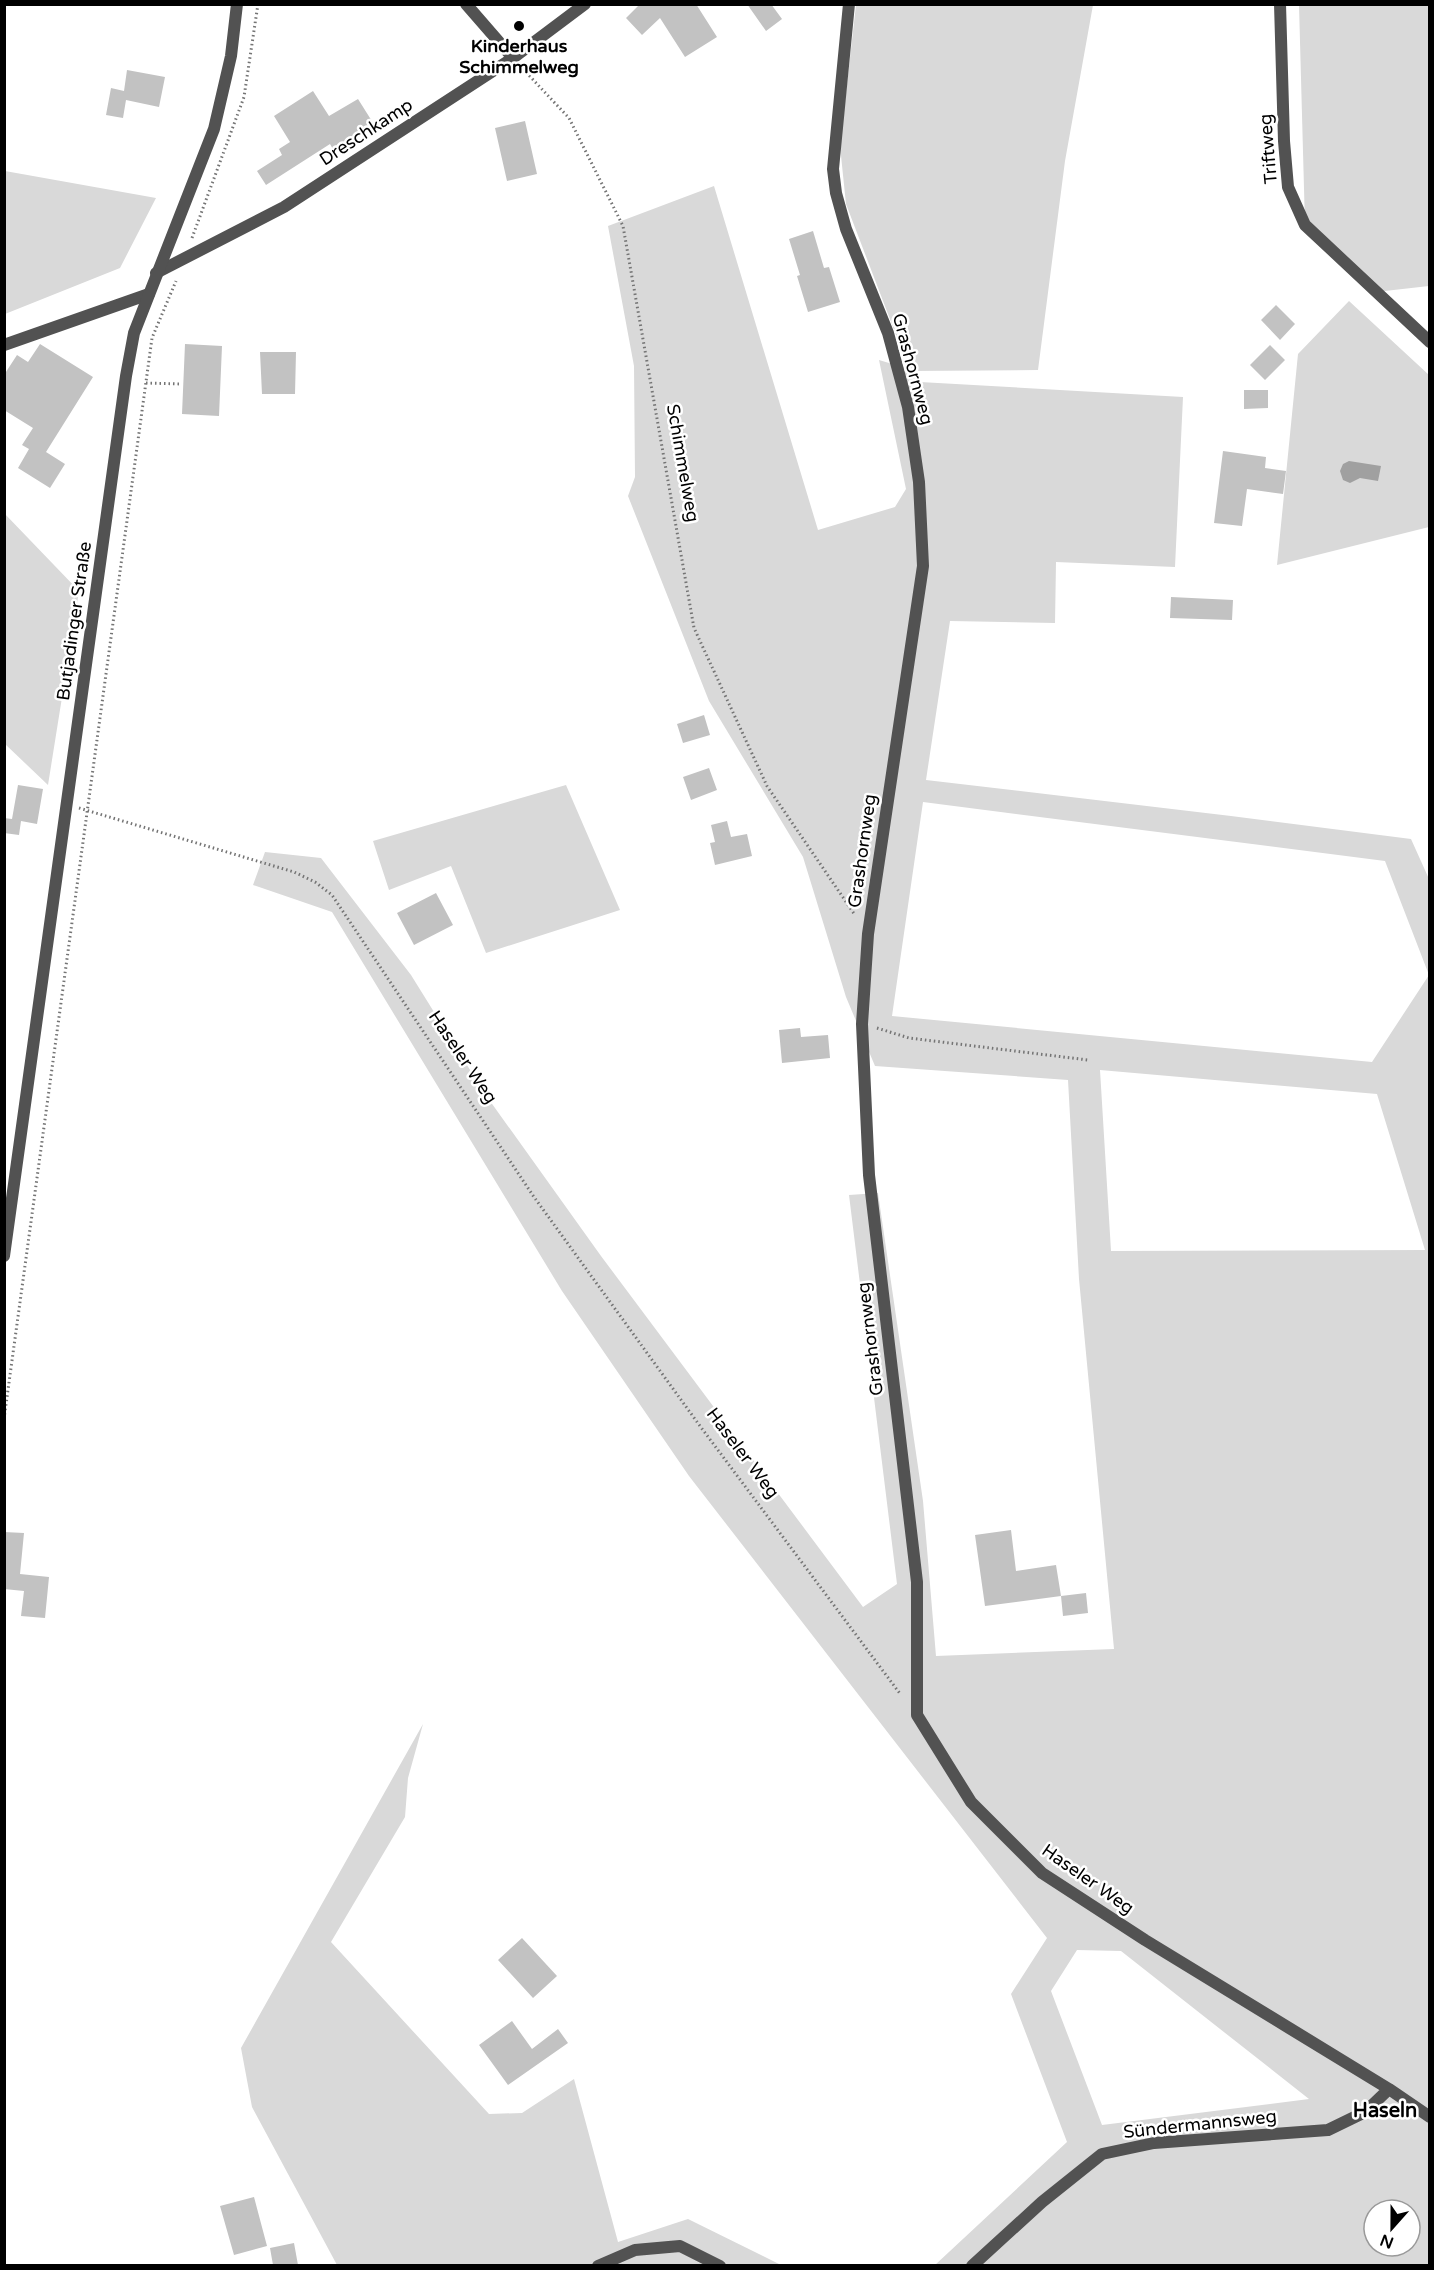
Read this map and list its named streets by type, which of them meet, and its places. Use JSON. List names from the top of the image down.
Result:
{
  "streets": {
    "street": [
      "Dreschkamp",
      "Triftweg",
      "Grashornweg",
      "Butjadinger Straße",
      "Haseler Weg",
      "Sündermannsweg"
    ],
    "path": ["Schimmelweg"]
  },
  "crossings": [
    ["Dreschkamp", "Schimmelweg"],
    ["Dreschkamp", "Butjadinger Straße"],
    ["Grashornweg", "Schimmelweg"],
    ["Grashornweg", "Haseler Weg"],
    ["Butjadinger Straße", "Haseler Weg"],
    ["Haseler Weg", "Sündermannsweg"]
  ],
  "districts": ["Haseln"],
  "places": ["Kinderhaus Schimmelweg"],
  "north": "bottom"
}
